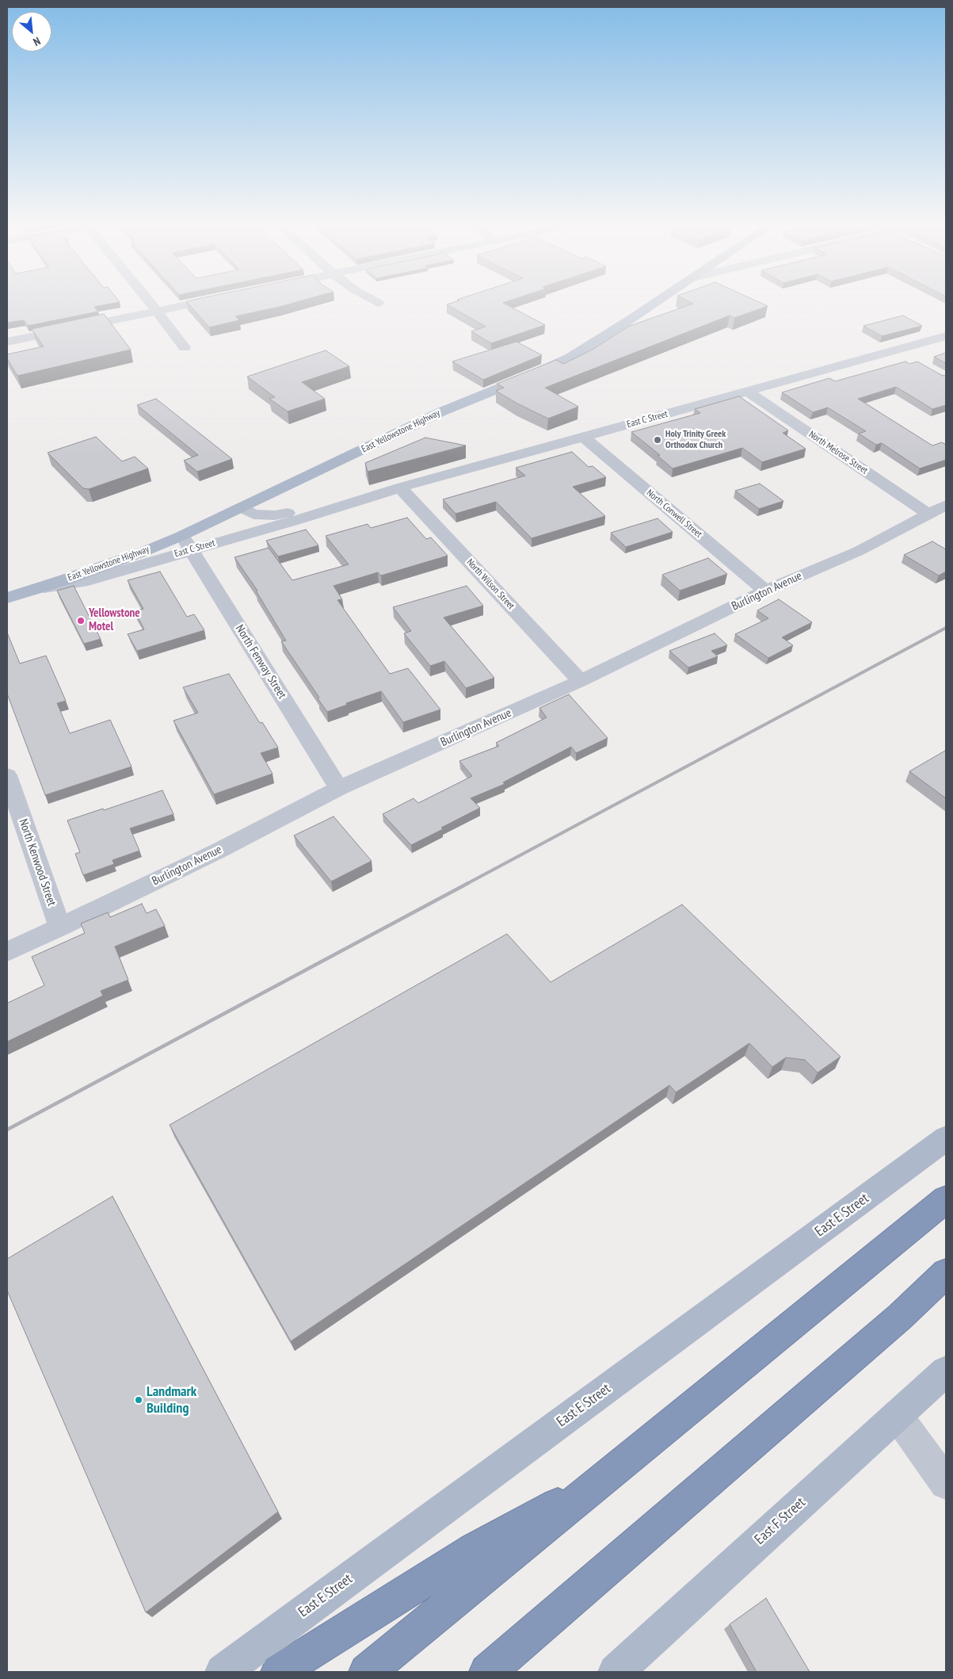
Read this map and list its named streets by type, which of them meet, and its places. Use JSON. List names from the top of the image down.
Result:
{
  "streets": {
    "main road": ["East Yellowstone Highway", "East E Street", "East F Street"],
    "street": [
      "East C Street",
      "North Melrose Street",
      "North Conwell Street",
      "North Wilson Street",
      "Burlington Avenue",
      "North Fenway Street",
      "North Kenwood Street"
    ]
  },
  "crossings": [
    ["East C Street", "East Yellowstone Highway"],
    ["East C Street", "North Melrose Street"],
    ["East C Street", "North Conwell Street"],
    ["East C Street", "North Wilson Street"],
    ["East C Street", "North Fenway Street"],
    ["East Yellowstone Highway", "North Fenway Street"],
    ["North Melrose Street", "Burlington Avenue"],
    ["North Conwell Street", "Burlington Avenue"],
    ["North Wilson Street", "Burlington Avenue"],
    ["Burlington Avenue", "North Fenway Street"],
    ["Burlington Avenue", "North Kenwood Street"]
  ],
  "places": ["Holy Trinity Greek Orthodox Church", "Yellowstone Motel", "Landmark Building"],
  "north": "bottom right"
}
